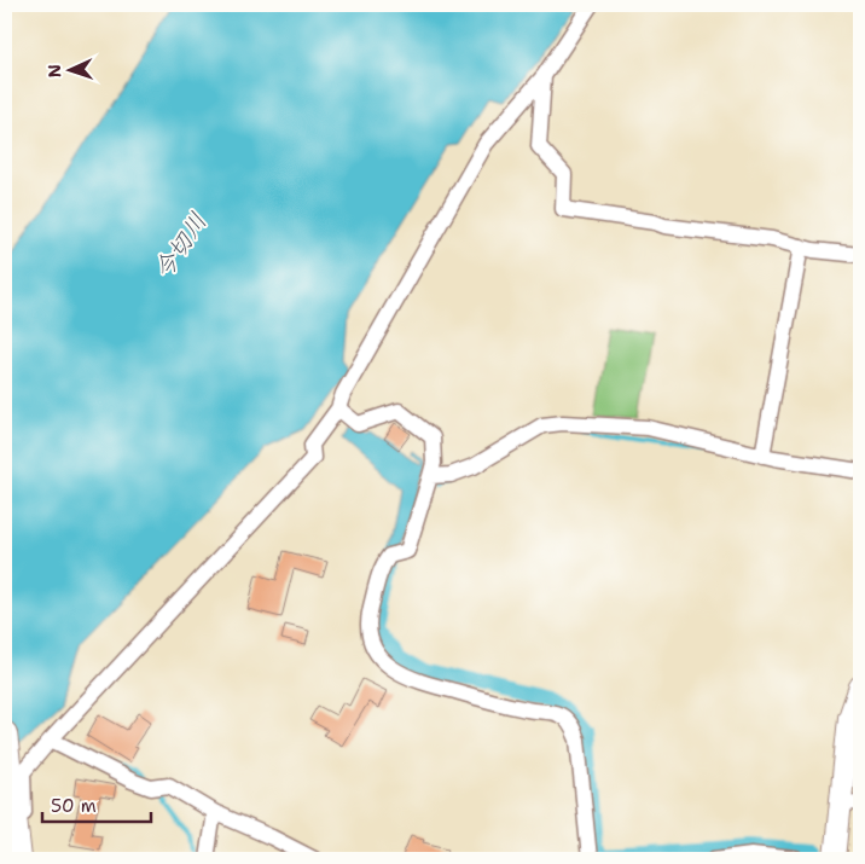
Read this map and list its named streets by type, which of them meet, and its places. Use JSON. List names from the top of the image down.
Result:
{
  "water": ["今切川"],
  "scale_bar": "50 m",
  "north": "left"
}
